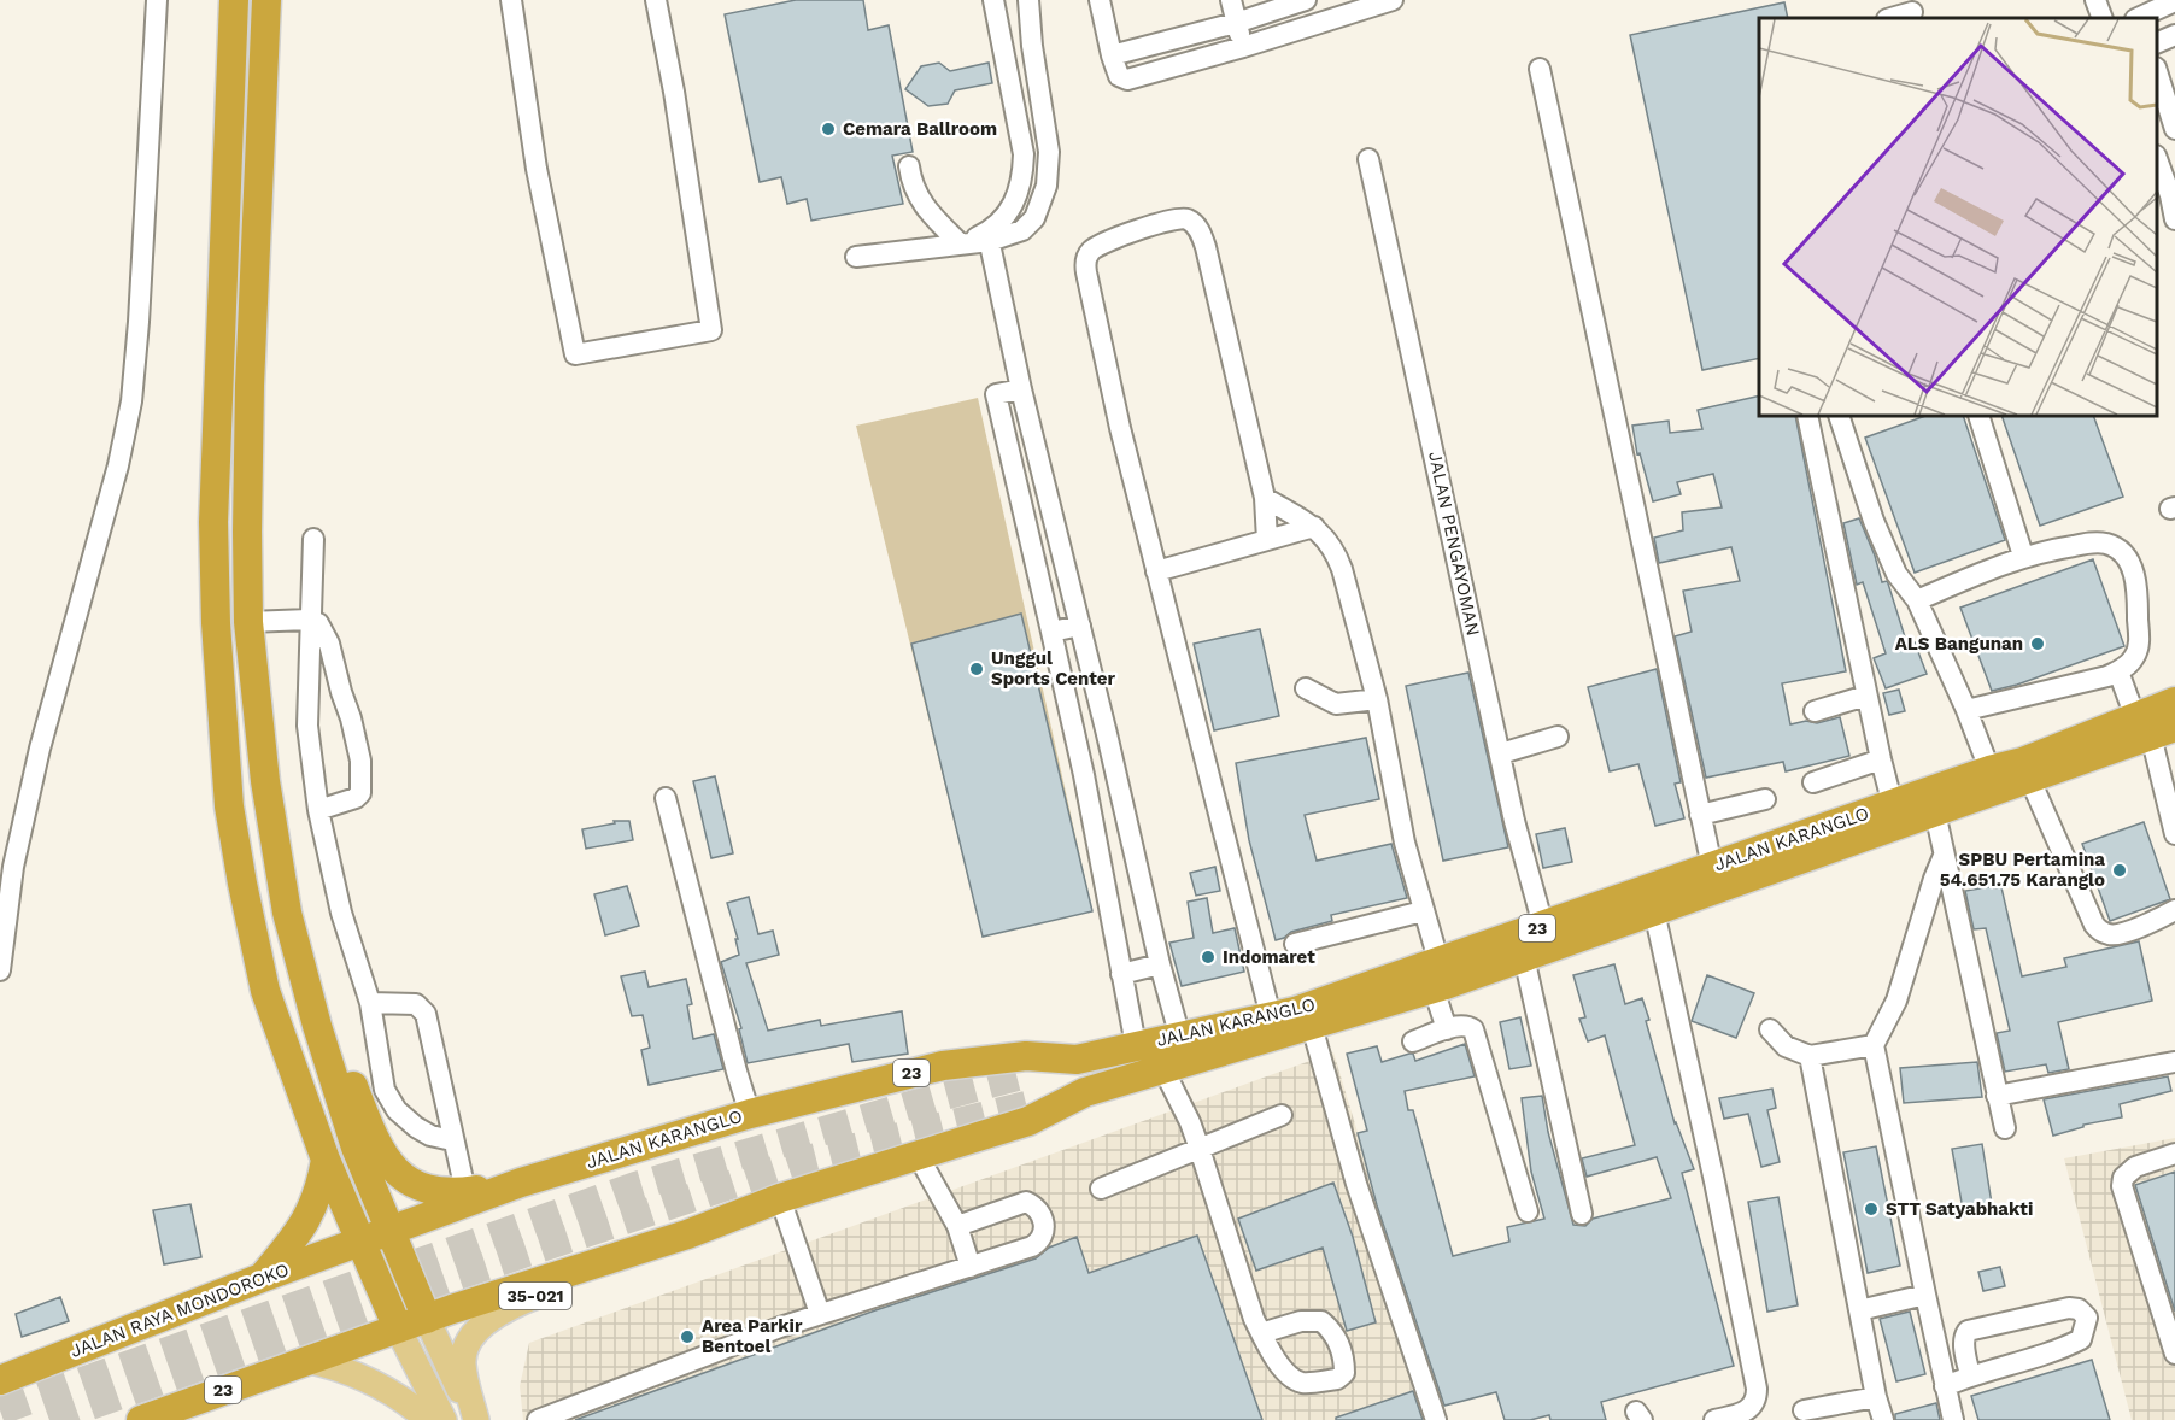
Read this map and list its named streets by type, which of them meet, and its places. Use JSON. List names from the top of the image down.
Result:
{
  "streets": {
    "highway": ["JALAN KARANGLO", "23", "JALAN RAYA MONDOROKO"],
    "main road": ["35-021"],
    "street": ["JALAN PENGAYOMAN"]
  },
  "crossings": [
    ["JALAN PENGAYOMAN", "JALAN KARANGLO"],
    ["JALAN KARANGLO", "23"],
    ["JALAN KARANGLO", "35-021"],
    ["JALAN KARANGLO", "JALAN RAYA MONDOROKO"]
  ],
  "places": [
    "Cemara Ballroom",
    "ALS Bangunan",
    "Unggul Sports Center",
    "SPBU Pertamina 54.651.75 Karanglo",
    "Indomaret",
    "STT Satyabhakti",
    "Area Parkir Bentoel"
  ]
}
